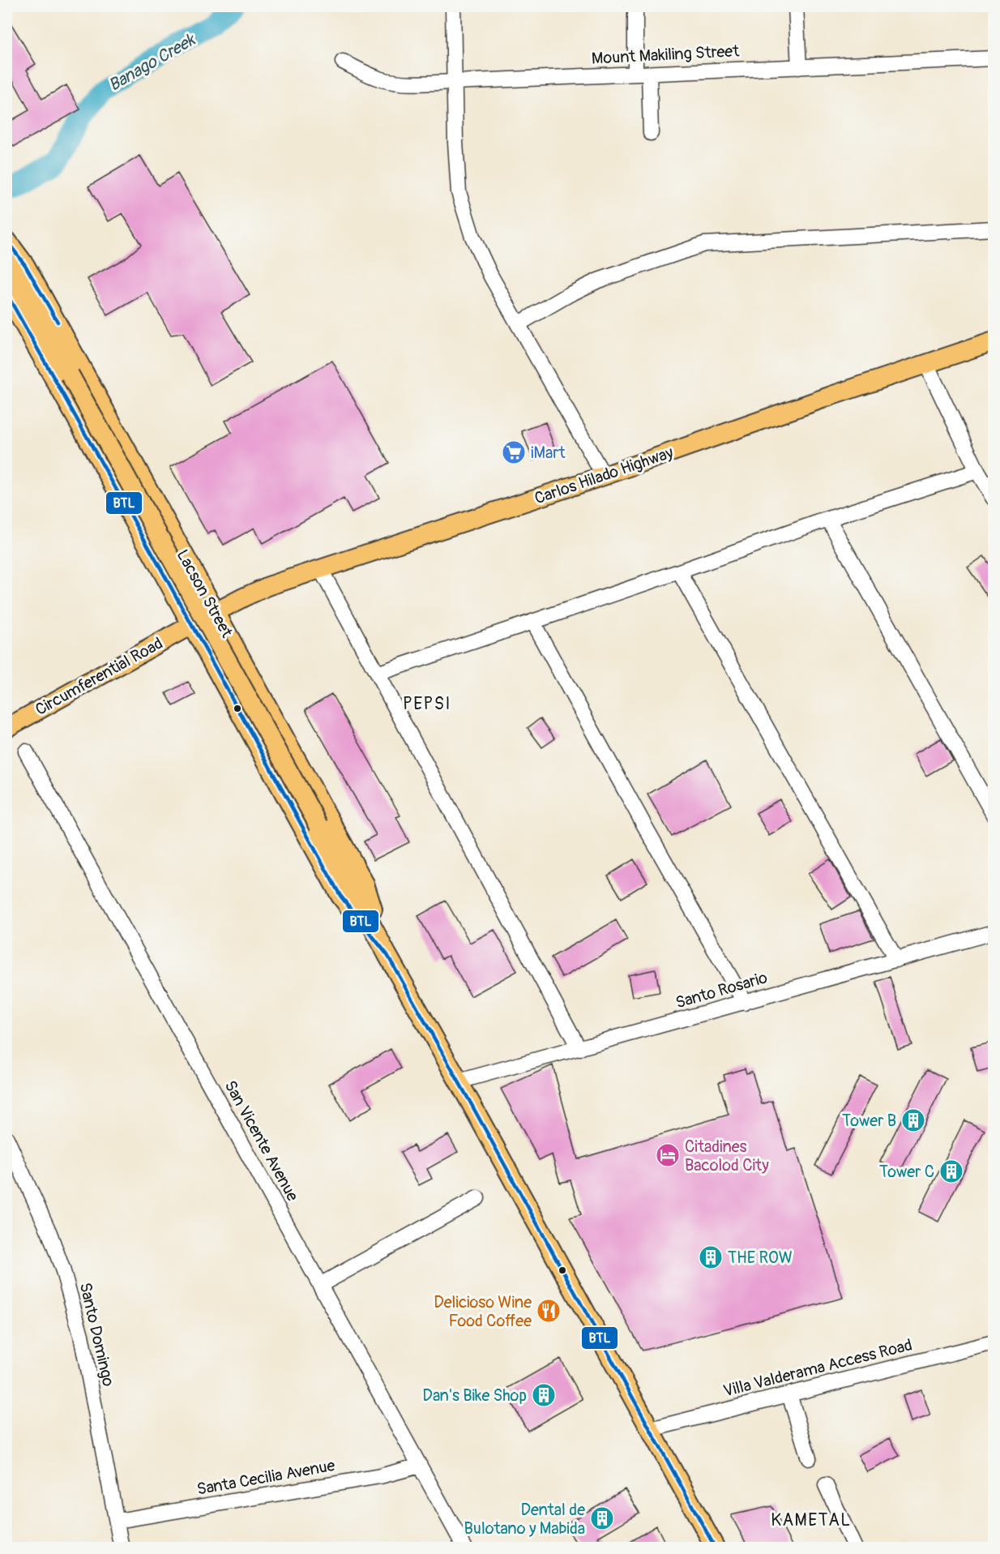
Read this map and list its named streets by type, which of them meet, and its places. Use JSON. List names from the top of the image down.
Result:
{
  "streets": {
    "main road": ["Carlos Hilado Highway", "Lacson Street", "Circumferential Road"],
    "street": [
      "Mount Makiling Street",
      "Santo Rosario",
      "San Vicente Avenue",
      "Santo Domingo",
      "Villa Valderama Access Road",
      "Santa Cecilia Avenue"
    ]
  },
  "crossings": [
    ["Carlos Hilado Highway", "Lacson Street"],
    ["Carlos Hilado Highway", "Circumferential Road"],
    ["Lacson Street", "Circumferential Road"],
    ["Lacson Street", "Santo Rosario"],
    ["Lacson Street", "Villa Valderama Access Road"],
    ["San Vicente Avenue", "Santa Cecilia Avenue"],
    ["Santo Domingo", "Santa Cecilia Avenue"]
  ],
  "districts": ["PEPSI", "KAMETAL"],
  "water": ["Banago Creek"],
  "places": {
    "supermarket": ["iMart"],
    "building": [
      "Tower B",
      "Tower C",
      "THE ROW",
      "Dan's Bike Shop",
      "Dental de Bulotano y Mabida"
    ],
    "hotel": ["Citadines Bacolod City"],
    "restaurant": ["Delicioso Wine Food Coffee"]
  },
  "lines": ["transit line BTL"]
}
